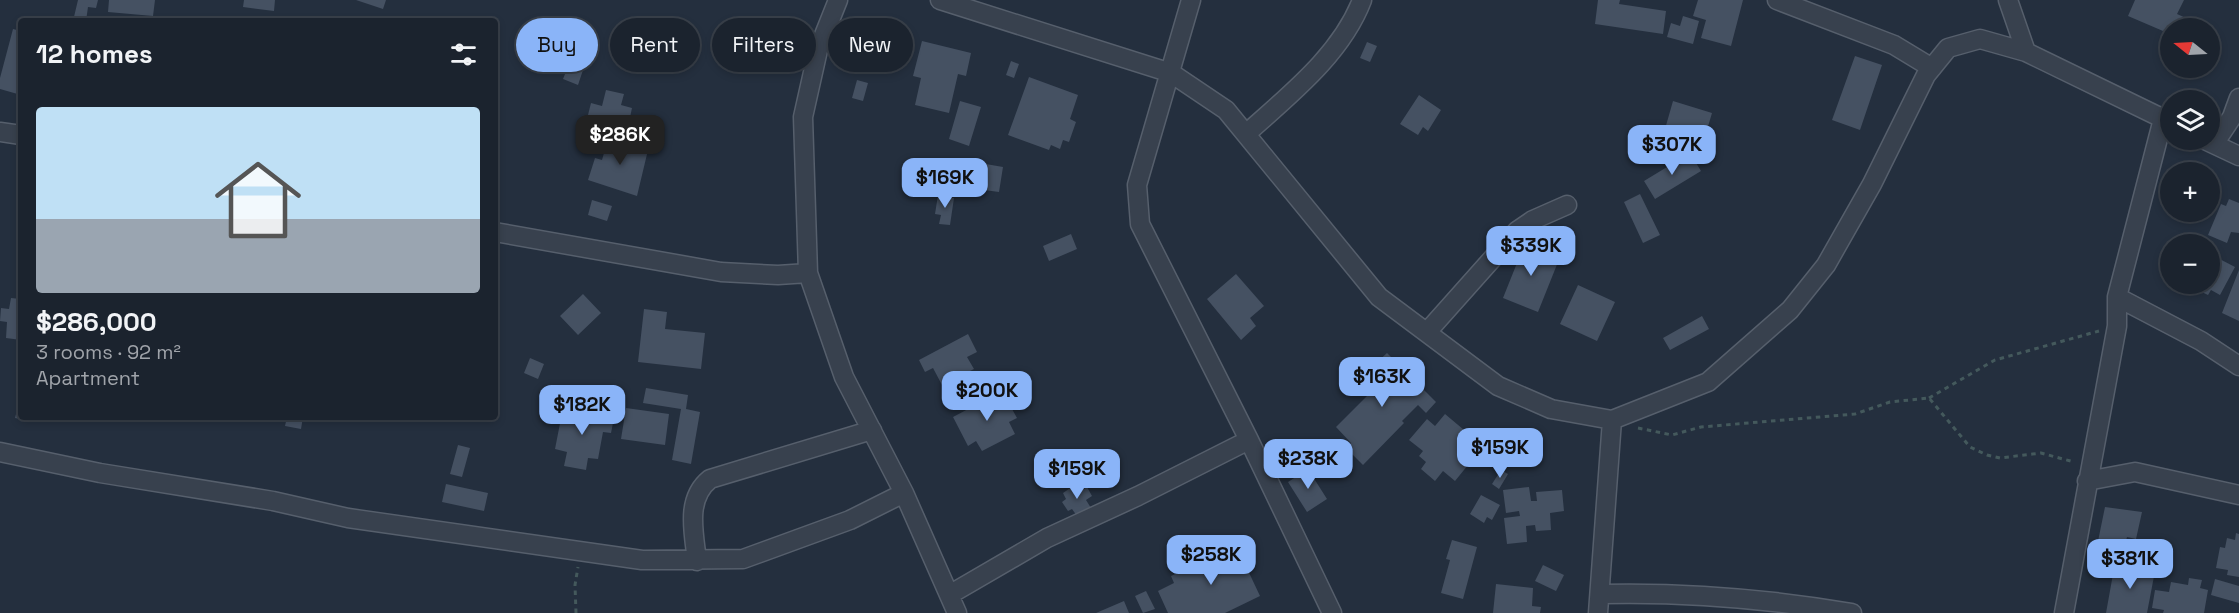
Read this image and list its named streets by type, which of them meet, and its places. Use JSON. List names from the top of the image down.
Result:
{
  "north": "left",
  "page": {
    "map_buttons": ["+", "−"],
    "chip": [
      "Buy",
      "Rent",
      "Filters",
      "New"
    ],
    "heading": "12 homes",
    "list": [
      {
        "name": "$286,000",
        "note": "3 rooms · 92 m² · Apartment"
      }
    ],
    "price": [
      "$286K",
      "$307K",
      "$169K",
      "$339K",
      "$163K",
      "$200K",
      "$182K",
      "$159K",
      "$238K",
      "$159K",
      "$258K",
      "$381K"
    ]
  }
}
